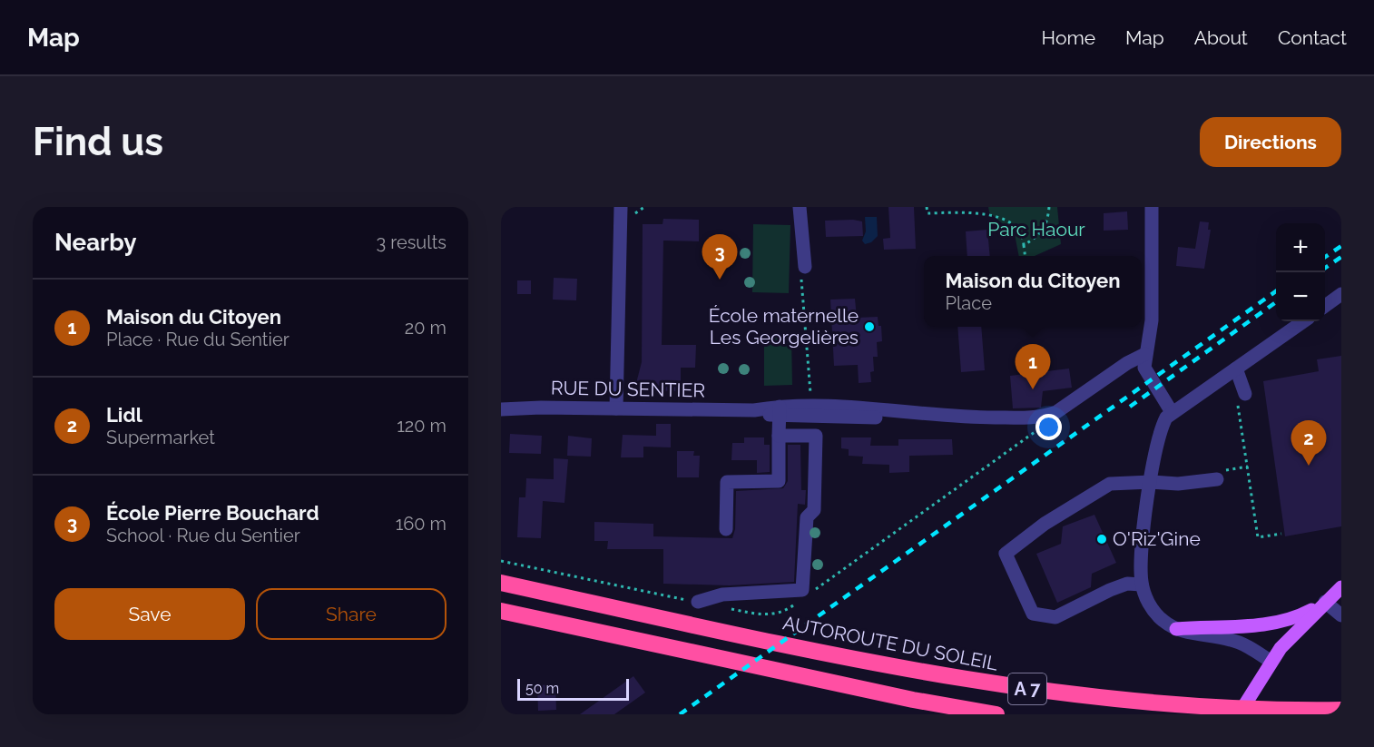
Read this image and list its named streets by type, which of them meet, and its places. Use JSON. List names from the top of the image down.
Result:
{
  "streets": {
    "highway": ["AUTOROUTE DU SOLEIL", "A 7"],
    "street": ["RUE DU SENTIER"]
  },
  "parks": ["Parc Haour"],
  "places": ["École maternelle Les Georgelières", "O'Riz'Gine"],
  "scale_bar": "50 m",
  "page": {
    "header": "Map",
    "nav": [
      "Home",
      "Map",
      "About",
      "Contact"
    ],
    "buttons": [
      "Directions",
      ["Save", "Share"]
    ],
    "title": "Find us",
    "heading": ["Nearby", "3 results"],
    "map_buttons": ["+", "−"],
    "pins": ["3", "1", "2"],
    "popup": ["Maison du Citoyen", "Place"],
    "list": [
      {
        "mark": "1",
        "name": "Maison du Citoyen",
        "note": "Place · Rue du Sentier",
        "value": "20 m"
      },
      {
        "mark": "2",
        "name": "Lidl",
        "note": "Supermarket",
        "value": "120 m"
      },
      {
        "mark": "3",
        "name": "École Pierre Bouchard",
        "note": "School · Rue du Sentier",
        "value": "160 m"
      }
    ],
    "scale": "50 m"
  }
}
